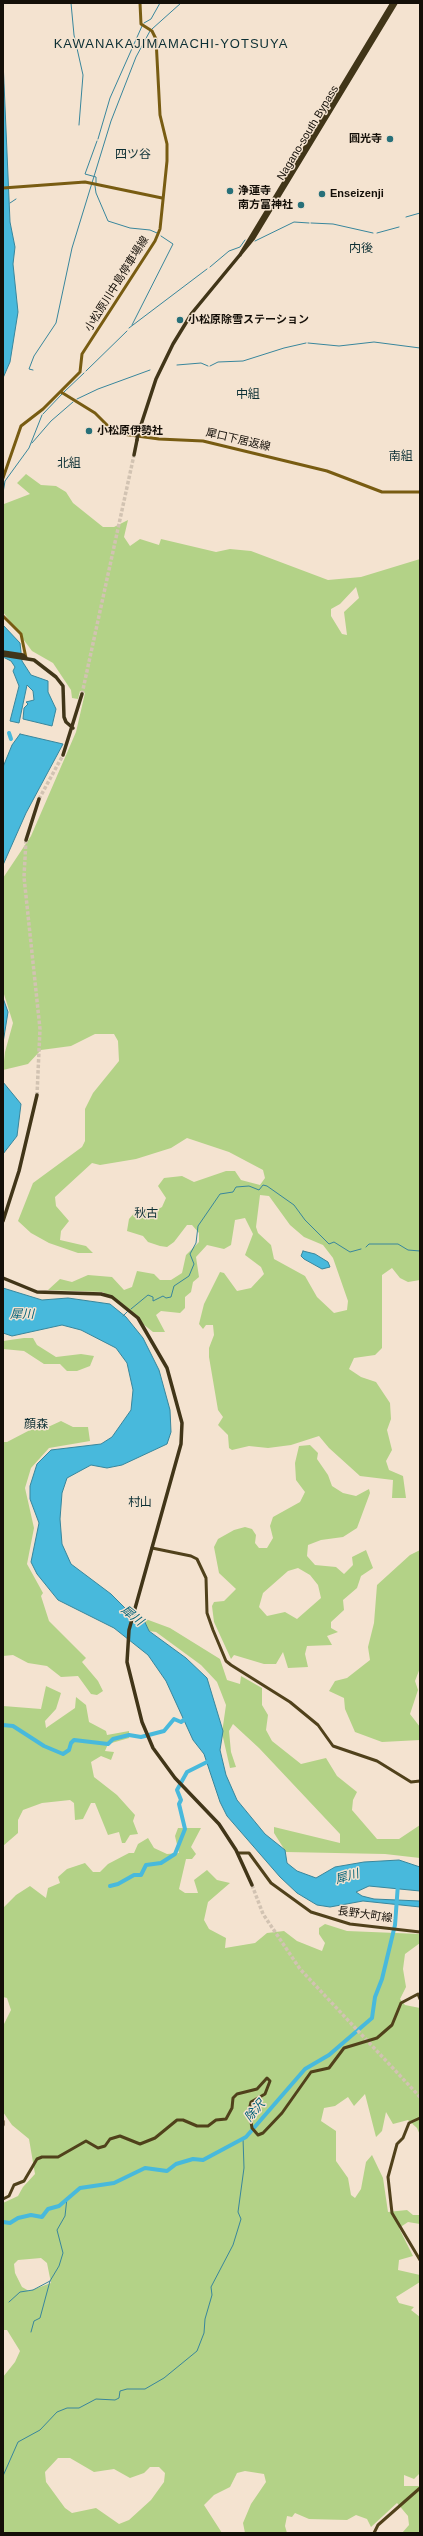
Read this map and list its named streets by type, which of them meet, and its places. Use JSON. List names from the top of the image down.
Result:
{
  "streets": {
    "highway": ["Nagano-south Bypass"],
    "main road": ["小松原川中島停車場線", "犀口下居返線", "長野大町線"]
  },
  "crossings": [
    ["小松原川中島停車場線", "犀口下居返線"]
  ],
  "districts": [
    "KAWANAKAJIMAMACHI-YOTSUYA",
    "四ツ谷",
    "内後",
    "中組",
    "南組",
    "北組",
    "秋古",
    "顔森",
    "村山"
  ],
  "water": ["犀川", "除沢"],
  "places": [
    "圓光寺",
    "浄蓮寺",
    "Enseizenji",
    "南方冨神社",
    "小松原除雪ステーション",
    "小松原伊勢社"
  ]
}
